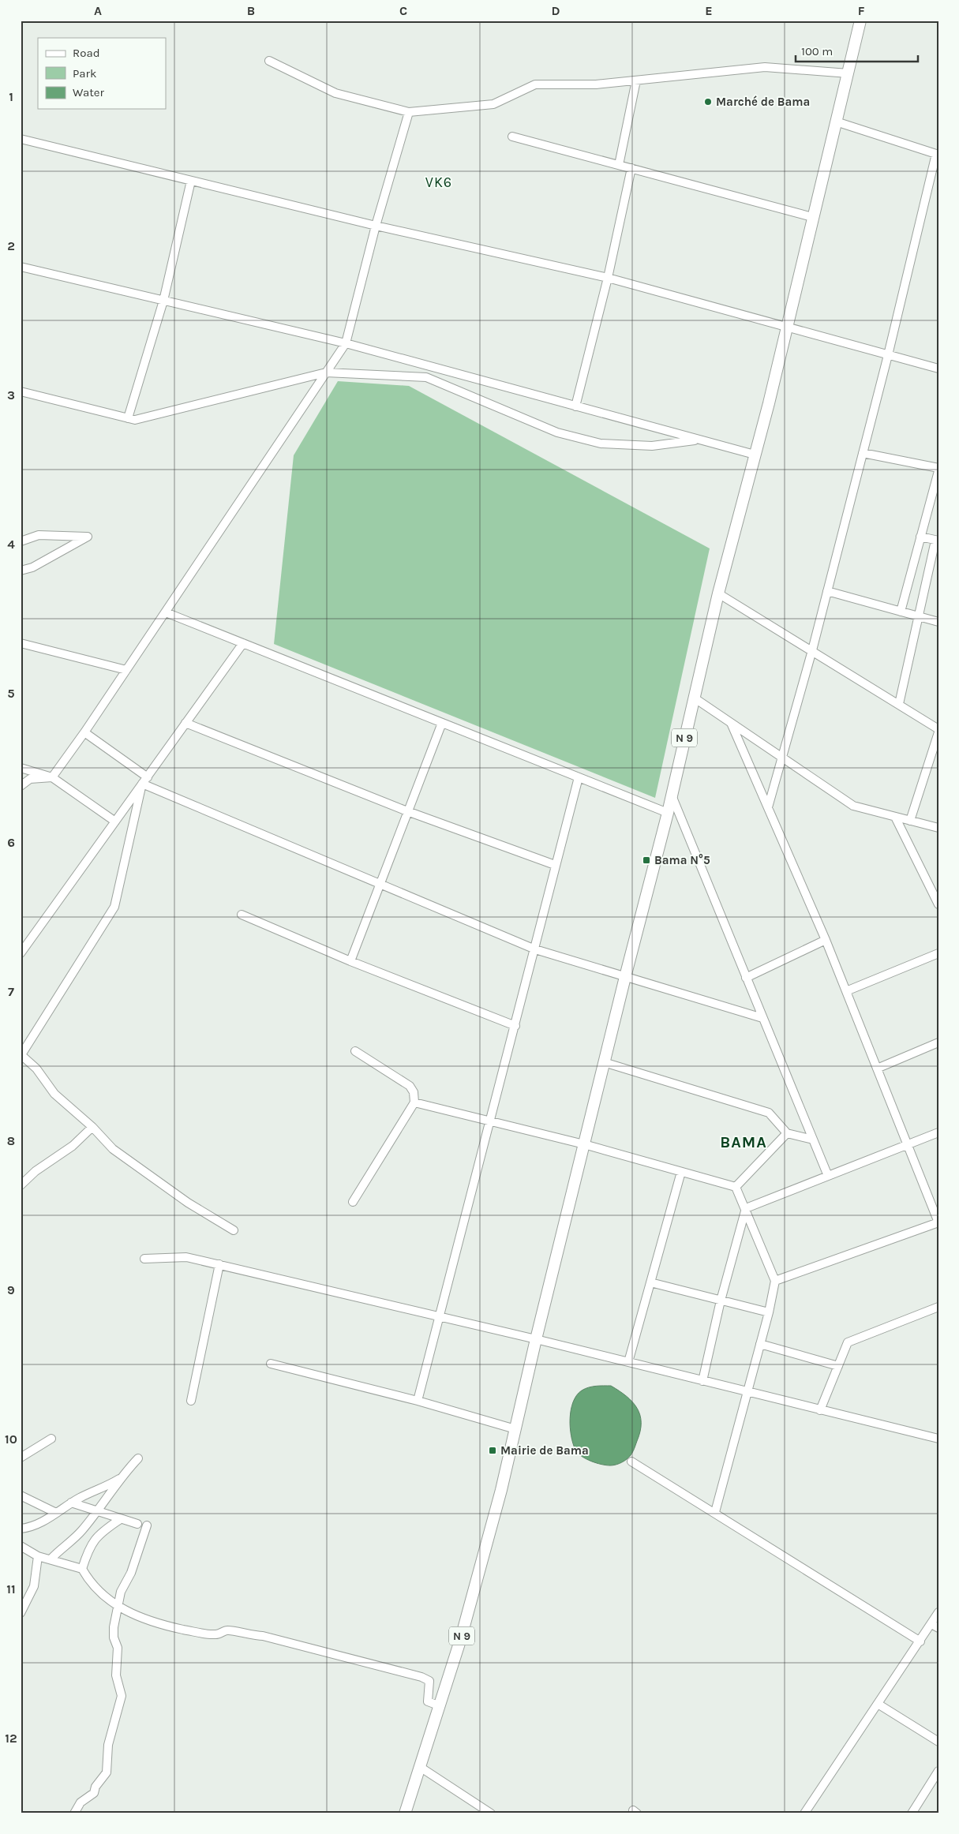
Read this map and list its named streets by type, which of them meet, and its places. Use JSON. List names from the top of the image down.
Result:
{
  "streets": {
    "main road": ["N 9"]
  },
  "districts": ["VK6", "BAMA"],
  "places": {
    "other": ["Marché de Bama"],
    "transit": ["Bama N°5", "Mairie de Bama"]
  },
  "legend": ["Road", "Park", "Water"],
  "scale_bar": "100 m",
  "grid": {
    "columns": [
      "A",
      "B",
      "C",
      "D",
      "E",
      "F"
    ],
    "rows": [
      "1",
      "2",
      "3",
      "4",
      "5",
      "6",
      "7",
      "8",
      "9",
      "10",
      "11",
      "12"
    ]
  }
}
